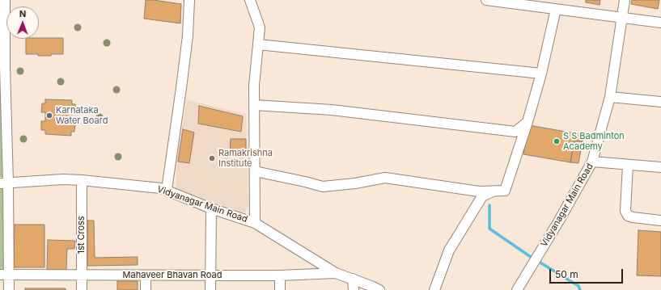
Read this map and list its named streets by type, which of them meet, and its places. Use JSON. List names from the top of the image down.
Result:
{
  "streets": {
    "street": ["Vidyanagar Main Road", "1st Cross", "Mahaveer Bhavan Road"]
  },
  "crossings": [
    ["Vidyanagar Main Road", "1st Cross"],
    ["Vidyanagar Main Road", "Mahaveer Bhavan Road"],
    ["1st Cross", "Mahaveer Bhavan Road"]
  ],
  "places": ["Karnataka Water Board", "S S Badminton Academy", "Ramakrishna Institute"],
  "scale_bar": "50 m",
  "north": "top"
}
